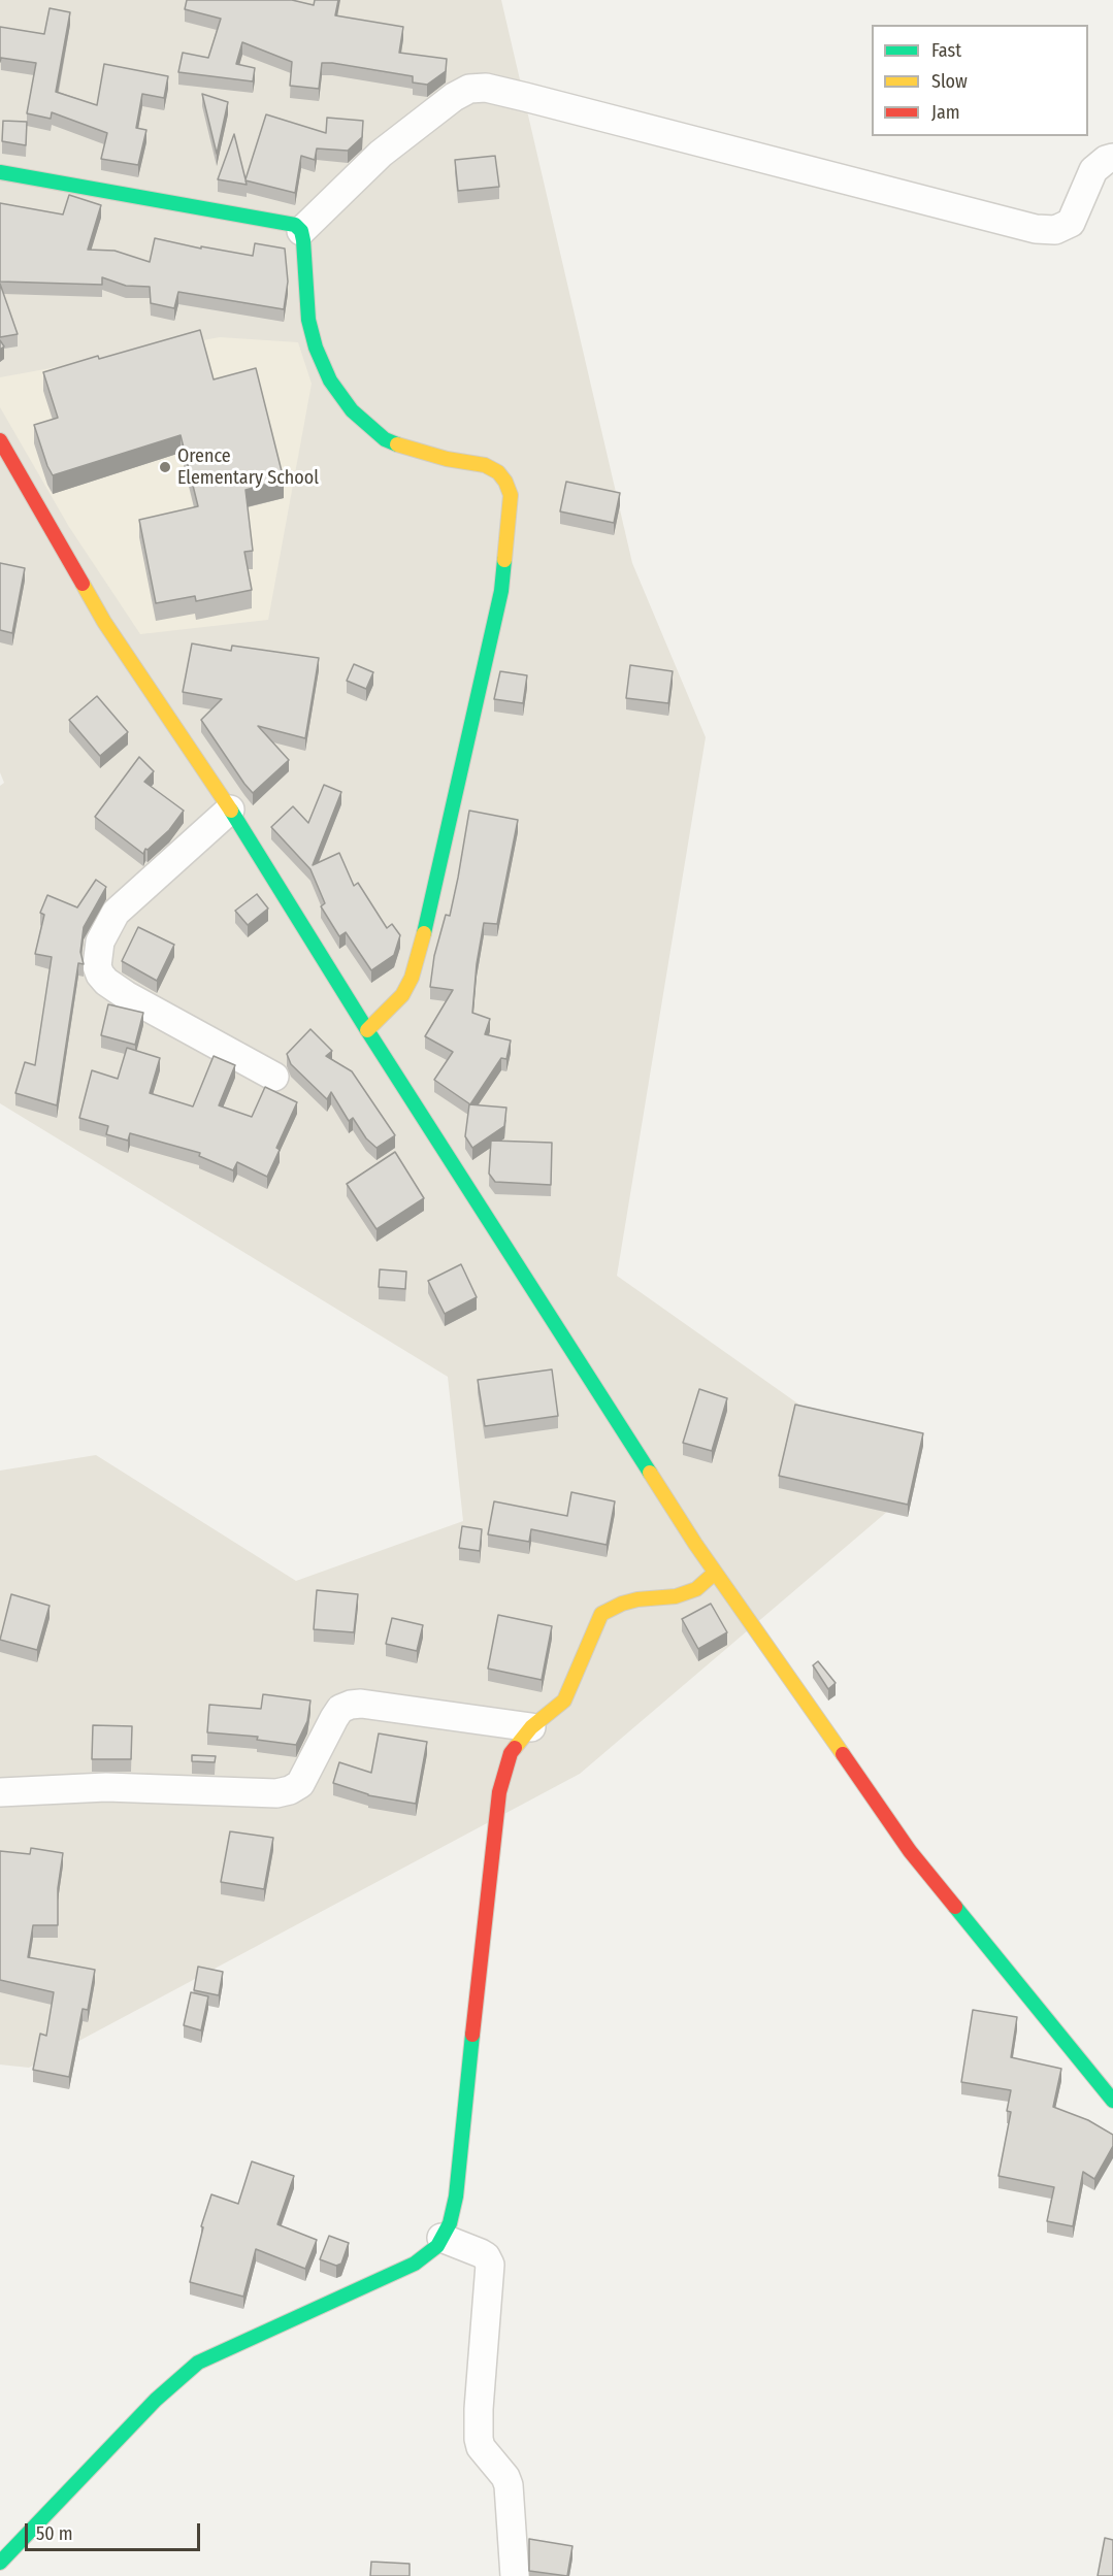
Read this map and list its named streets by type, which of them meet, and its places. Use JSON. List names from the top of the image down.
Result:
{
  "places": ["Orence Elementary School"],
  "legend": ["Fast", "Slow", "Jam"],
  "scale_bar": "50 m"
}
